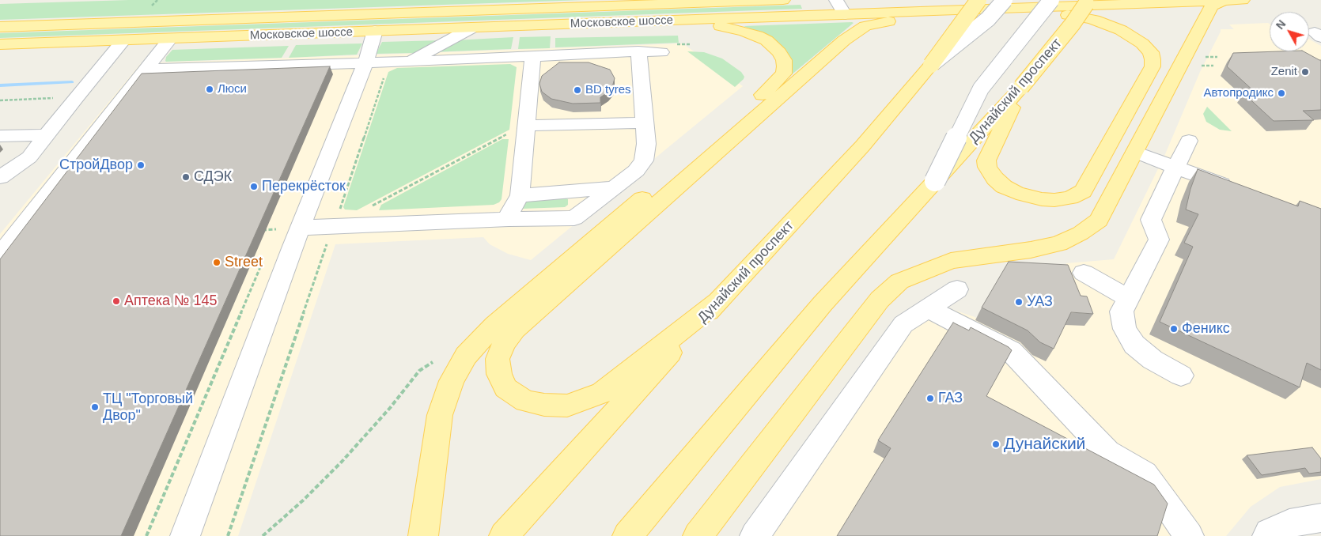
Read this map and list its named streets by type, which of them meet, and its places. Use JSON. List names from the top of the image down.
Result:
{
  "streets": {
    "main road": ["Московское шоссе", "Дунайский проспект"]
  },
  "places": [
    "Zenit",
    "Люси",
    "BD tyres",
    "Автопродикс",
    "СтройДвор",
    "СДЭК",
    "Перекрёсток",
    "Street",
    "Аптека № 145",
    "УАЗ",
    "Феникс",
    "ГАЗ",
    "ТЦ \"Торговый Двор\"",
    "Дунайский"
  ],
  "north": "top left"
}
